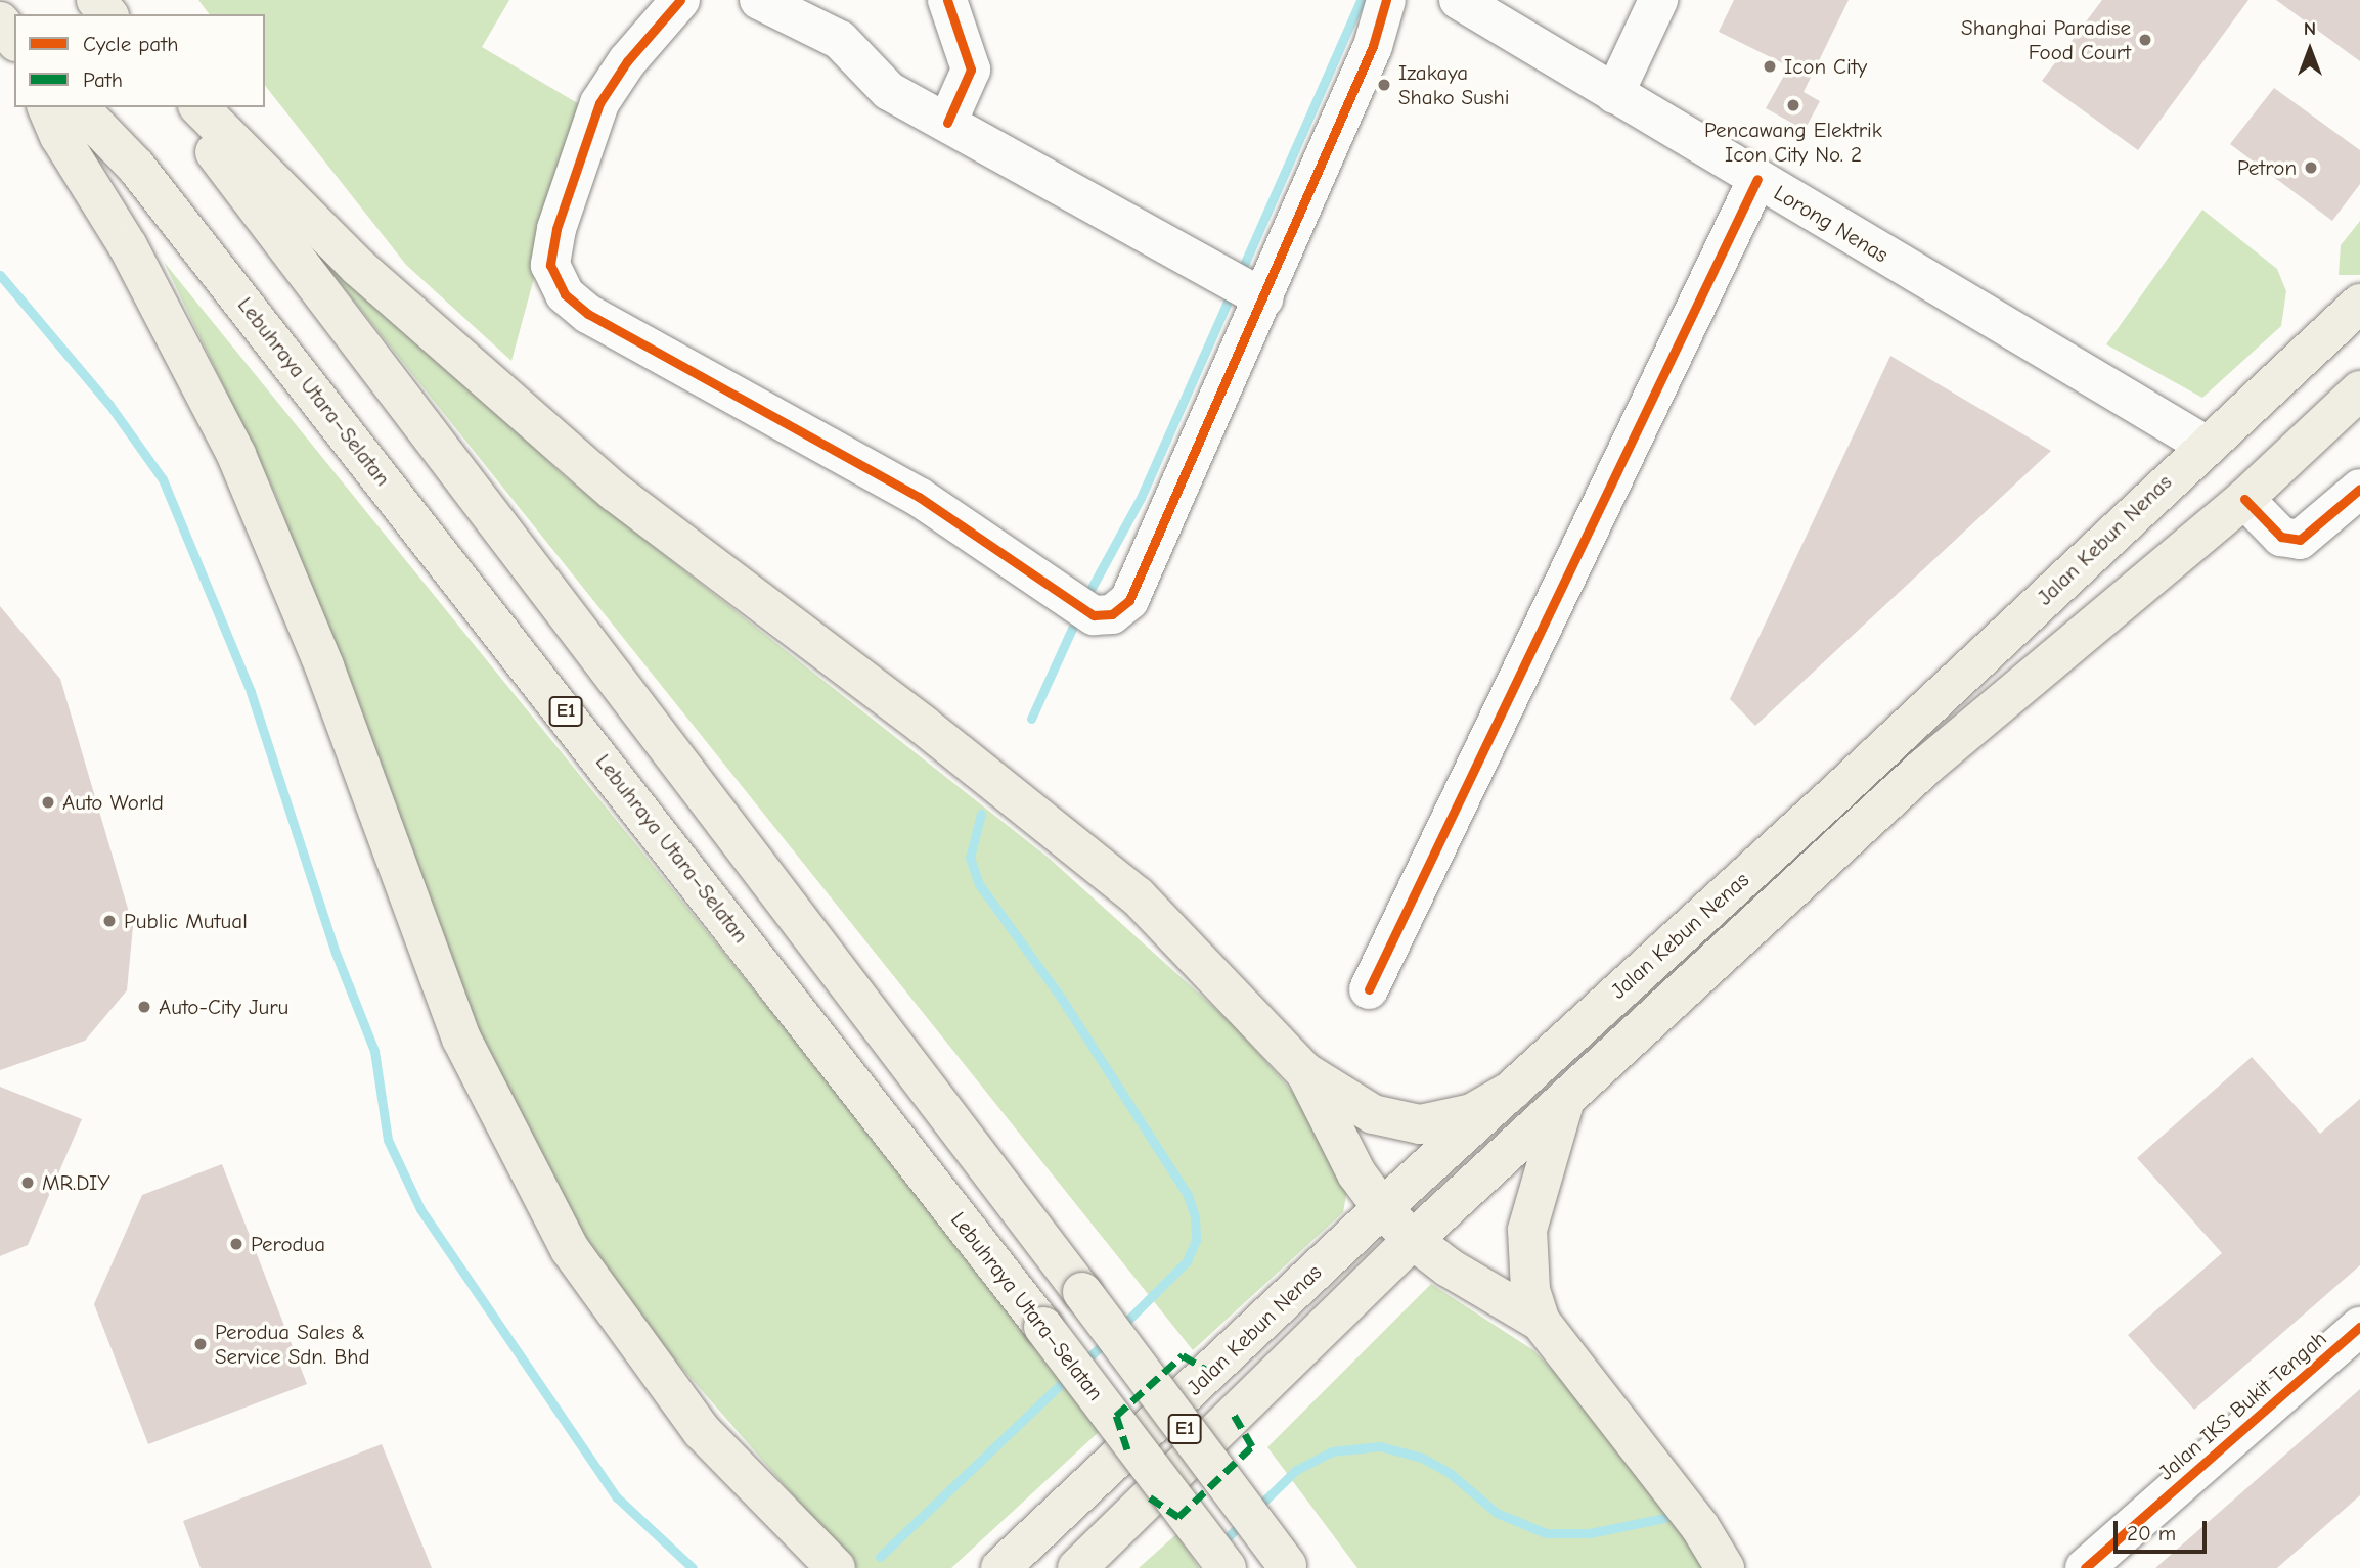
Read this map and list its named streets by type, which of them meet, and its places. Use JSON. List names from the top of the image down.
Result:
{
  "streets": {
    "main road": ["Lebuhraya Utara–Selatan", "Jalan Kebun Nenas", "E1"],
    "street": ["Lorong Nenas", "Jalan IKS Bukit Tengah"]
  },
  "crossings": [
    ["Lorong Nenas", "Jalan Kebun Nenas"]
  ],
  "places": [
    "Shanghai Paradise Food Court",
    "Icon City",
    "Izakaya Shako Sushi",
    "Pencawang Elektrik Icon City No. 2",
    "Petron",
    "Auto World",
    "Public Mutual",
    "Auto-City Juru",
    "MR.DIY",
    "Perodua",
    "Perodua Sales & Service Sdn. Bhd"
  ],
  "legend": ["Cycle path", "Path"],
  "scale_bar": "20 m",
  "north": "top"
}
